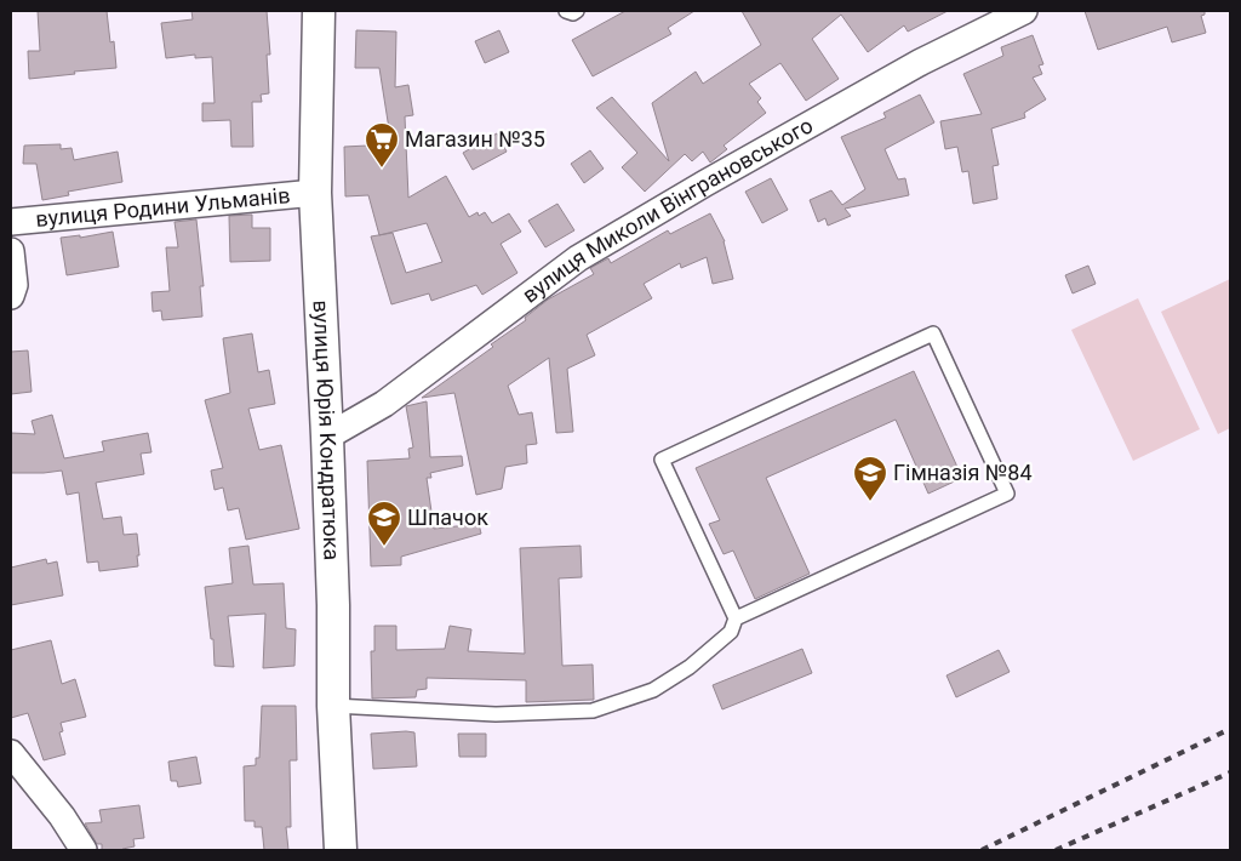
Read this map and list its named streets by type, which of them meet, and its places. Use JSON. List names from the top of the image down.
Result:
{
  "streets": {
    "street": ["вулиця Родини Ульманів", "вулиця Миколи Вінграновського", "вулиця Юрія Кондратюка"]
  },
  "crossings": [
    ["вулиця Родини Ульманів", "вулиця Юрія Кондратюка"],
    ["вулиця Миколи Вінграновського", "вулиця Юрія Кондратюка"]
  ],
  "places": {
    "supermarket": ["Магазин №35"],
    "school or university": ["Гімназія №84", "Шпачок"]
  }
}
